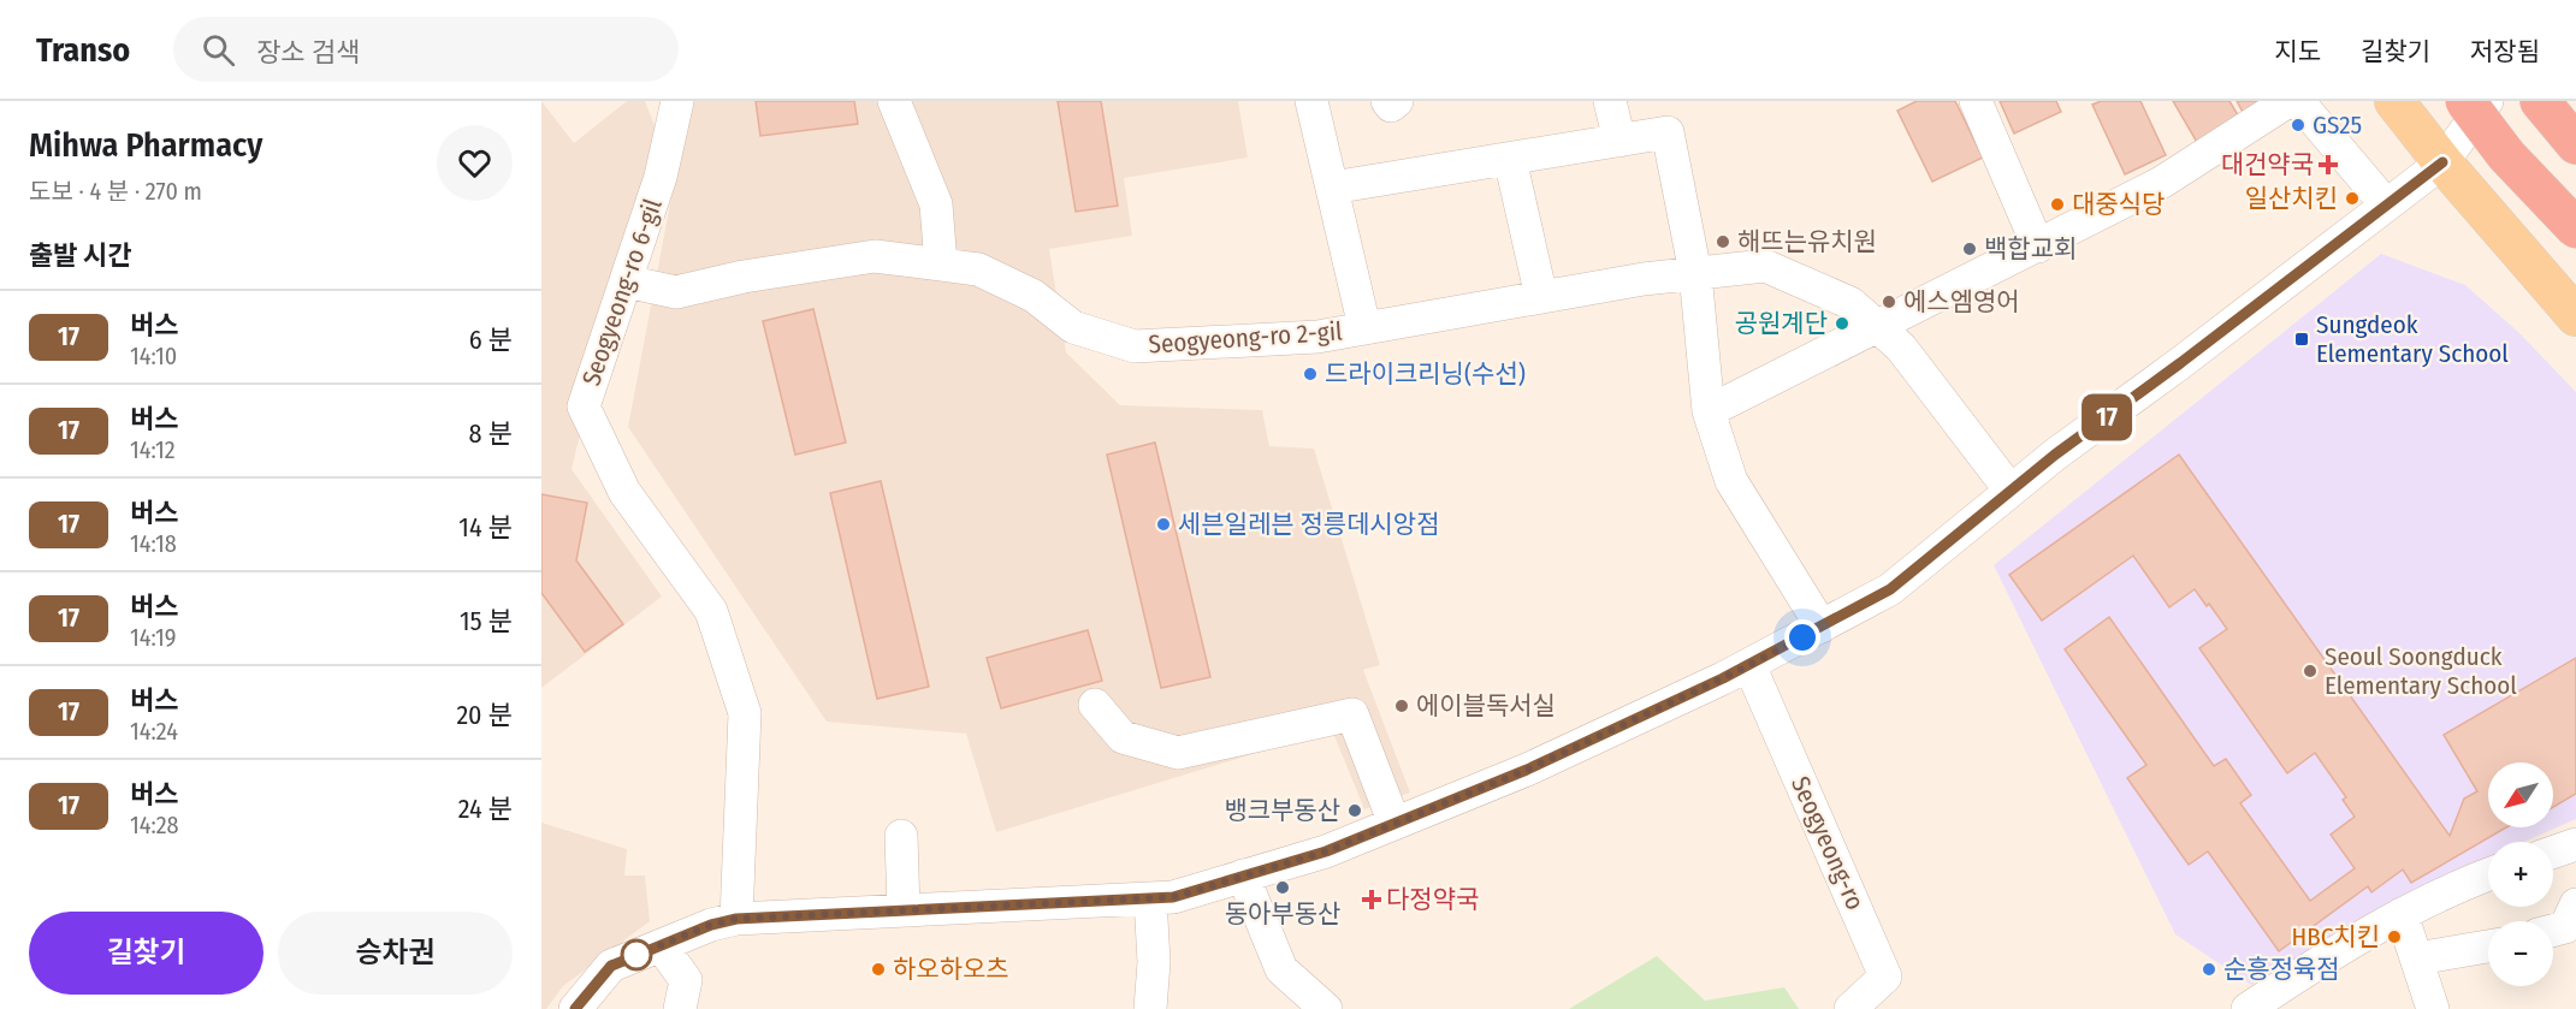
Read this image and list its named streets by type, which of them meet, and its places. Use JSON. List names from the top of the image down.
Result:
{
  "streets": {
    "street": ["Seogyeong-ro 6-gil", "Seogyeong-ro 2-gil", "Seogyeong-ro"]
  },
  "crossings": [
    ["Seogyeong-ro 6-gil", "Seogyeong-ro 2-gil"]
  ],
  "places": {
    "other": [
      "GS25",
      "일산치킨",
      "대중식당",
      "해뜨는유치원",
      "백합교회",
      "에스엠영어",
      "공원계단",
      "드라이크리닝(수선)",
      "세븐일레븐 정릉데시앙점",
      "Seoul Soongduck Elementary School",
      "에이블독서실",
      "뱅크부동산",
      "동아부동산",
      "HBC치킨",
      "하오하오츠",
      "순흥정육점"
    ],
    "health": ["대건약국", "다정약국"],
    "transit": ["Sungdeok Elementary School"]
  },
  "lines": ["bus line 17"],
  "north": "bottom left",
  "page": {
    "header": "Transo",
    "search": "장소 검색",
    "nav": ["지도", "길찾기", "저장됨"],
    "heading": [
      ["Mihwa Pharmacy", "도보 · 4 분 · 270 m"],
      "출발 시간"
    ],
    "on_map": "17",
    "list": [
      {
        "mark": "17",
        "name": "버스",
        "note": "14:10",
        "value": "6 분"
      },
      {
        "mark": "17",
        "name": "버스",
        "note": "14:12",
        "value": "8 분"
      },
      {
        "mark": "17",
        "name": "버스",
        "note": "14:18",
        "value": "14 분"
      },
      {
        "mark": "17",
        "name": "버스",
        "note": "14:19",
        "value": "15 분"
      },
      {
        "mark": "17",
        "name": "버스",
        "note": "14:24",
        "value": "20 분"
      },
      {
        "mark": "17",
        "name": "버스",
        "note": "14:28",
        "value": "24 분"
      }
    ],
    "map_buttons": ["+", "−"],
    "buttons": ["길찾기", "승차권"]
  }
}
